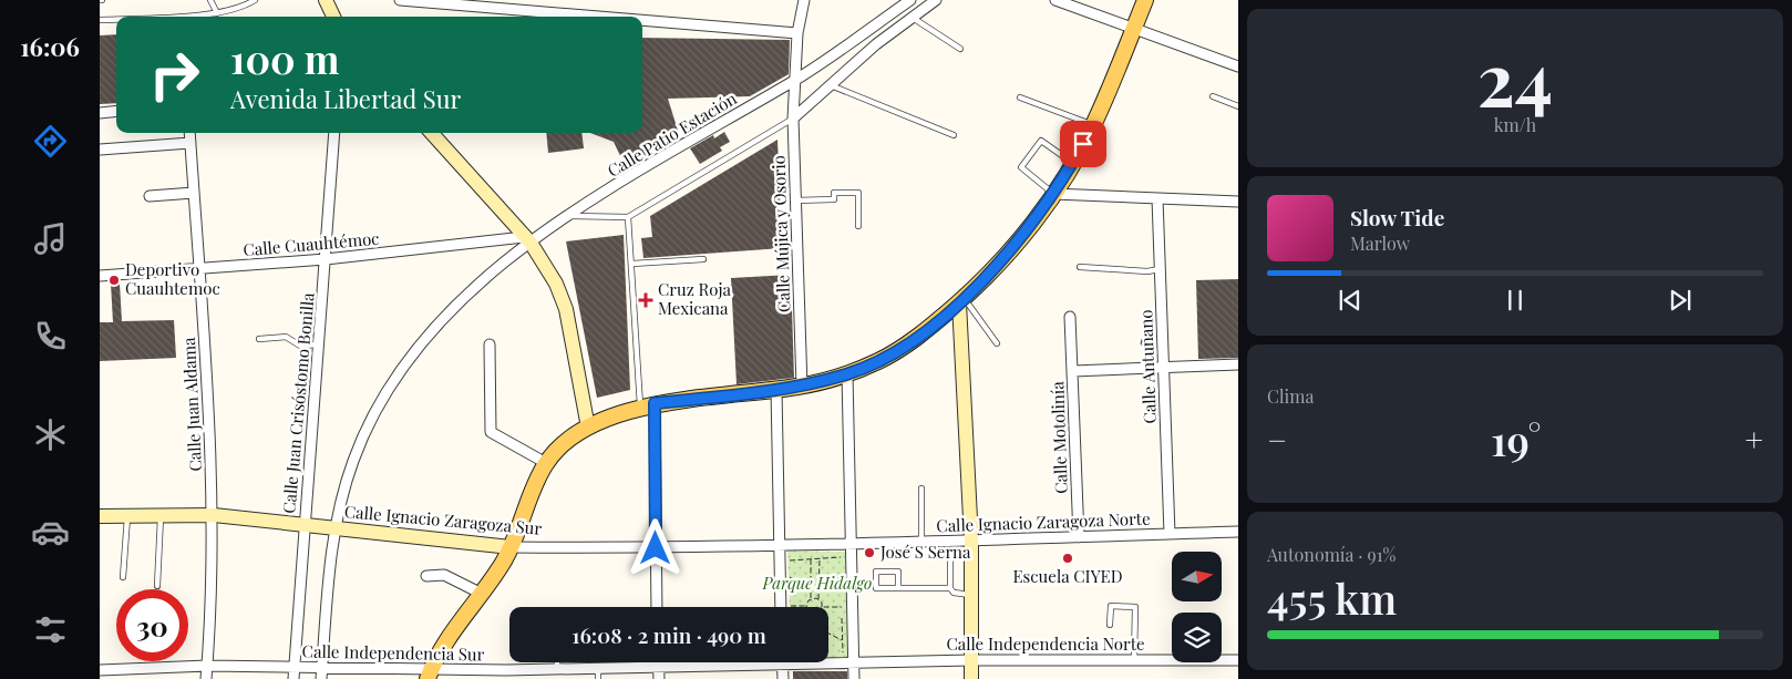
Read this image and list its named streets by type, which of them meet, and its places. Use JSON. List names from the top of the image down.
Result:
{
  "streets": {
    "main road": ["Calle Ignacio Zaragoza Sur"],
    "street": [
      "Calle Patio Estación",
      "Calle Mújica y Osorio",
      "Calle Cuauhtémoc",
      "Calle Antuñano",
      "Calle Juan Crisóstomo Bonilla",
      "Calle Juan Aldama",
      "Calle Motolinía",
      "Calle Ignacio Zaragoza Norte",
      "Calle Independencia Norte",
      "Calle Independencia Sur"
    ]
  },
  "crossings": [
    ["Calle Patio Estación", "Calle Mújica y Osorio"],
    ["Calle Patio Estación", "Calle Cuauhtémoc"],
    ["Calle Patio Estación", "Calle Ignacio Zaragoza Sur"],
    ["Calle Patio Estación", "Calle Independencia Sur"],
    ["Calle Cuauhtémoc", "Calle Juan Crisóstomo Bonilla"],
    ["Calle Cuauhtémoc", "Calle Juan Aldama"],
    ["Calle Antuñano", "Calle Ignacio Zaragoza Norte"],
    ["Calle Juan Crisóstomo Bonilla", "Calle Ignacio Zaragoza Sur"],
    ["Calle Juan Crisóstomo Bonilla", "Calle Independencia Sur"],
    ["Calle Juan Aldama", "Calle Ignacio Zaragoza Sur"],
    ["Calle Juan Aldama", "Calle Independencia Sur"],
    ["Calle Motolinía", "Calle Ignacio Zaragoza Norte"],
    ["Calle Ignacio Zaragoza Sur", "Calle Ignacio Zaragoza Norte"],
    ["Calle Independencia Norte", "Calle Independencia Sur"]
  ],
  "parks": ["Parque Hidalgo"],
  "places": {
    "other": ["Deportivo Cuauhtemoc", "José S Serna", "Escuela CIYED"],
    "health": ["Cruz Roja Mexicana"]
  },
  "north": "right",
  "page": {
    "tabs": "16:06",
    "tile": [
      ["24", "km/h"],
      "Clima",
      ["Autonomía · 91%", "455 km"]
    ],
    "turn": ["100 m", "Avenida Libertad Sur"],
    "song": ["Slow Tide", "Marlow"],
    "heat": ["−", "19°", "+"],
    "limit": "30",
    "trip": "16:08 · 2 min · 490 m"
  }
}
